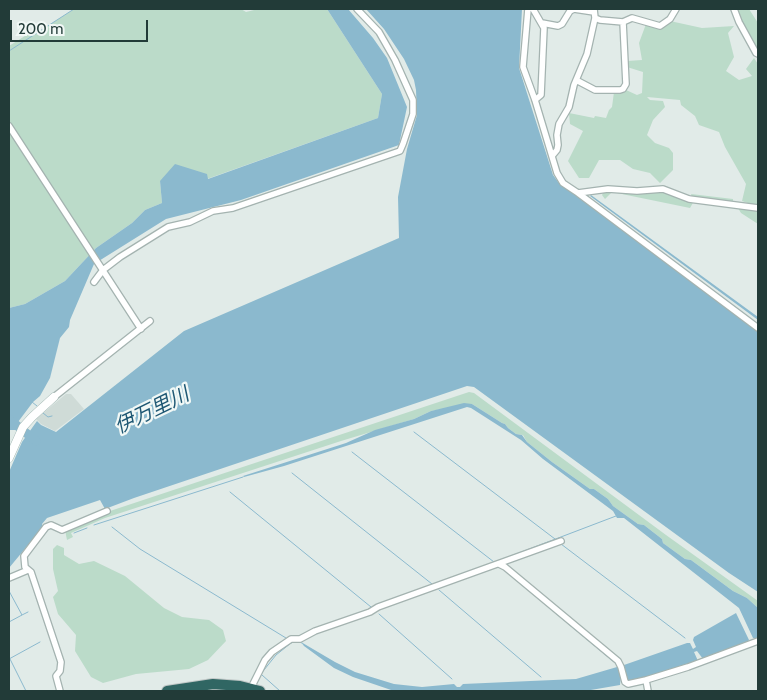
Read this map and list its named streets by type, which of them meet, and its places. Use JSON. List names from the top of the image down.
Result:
{
  "water": ["伊万里川"],
  "scale_bar": "200 m"
}
